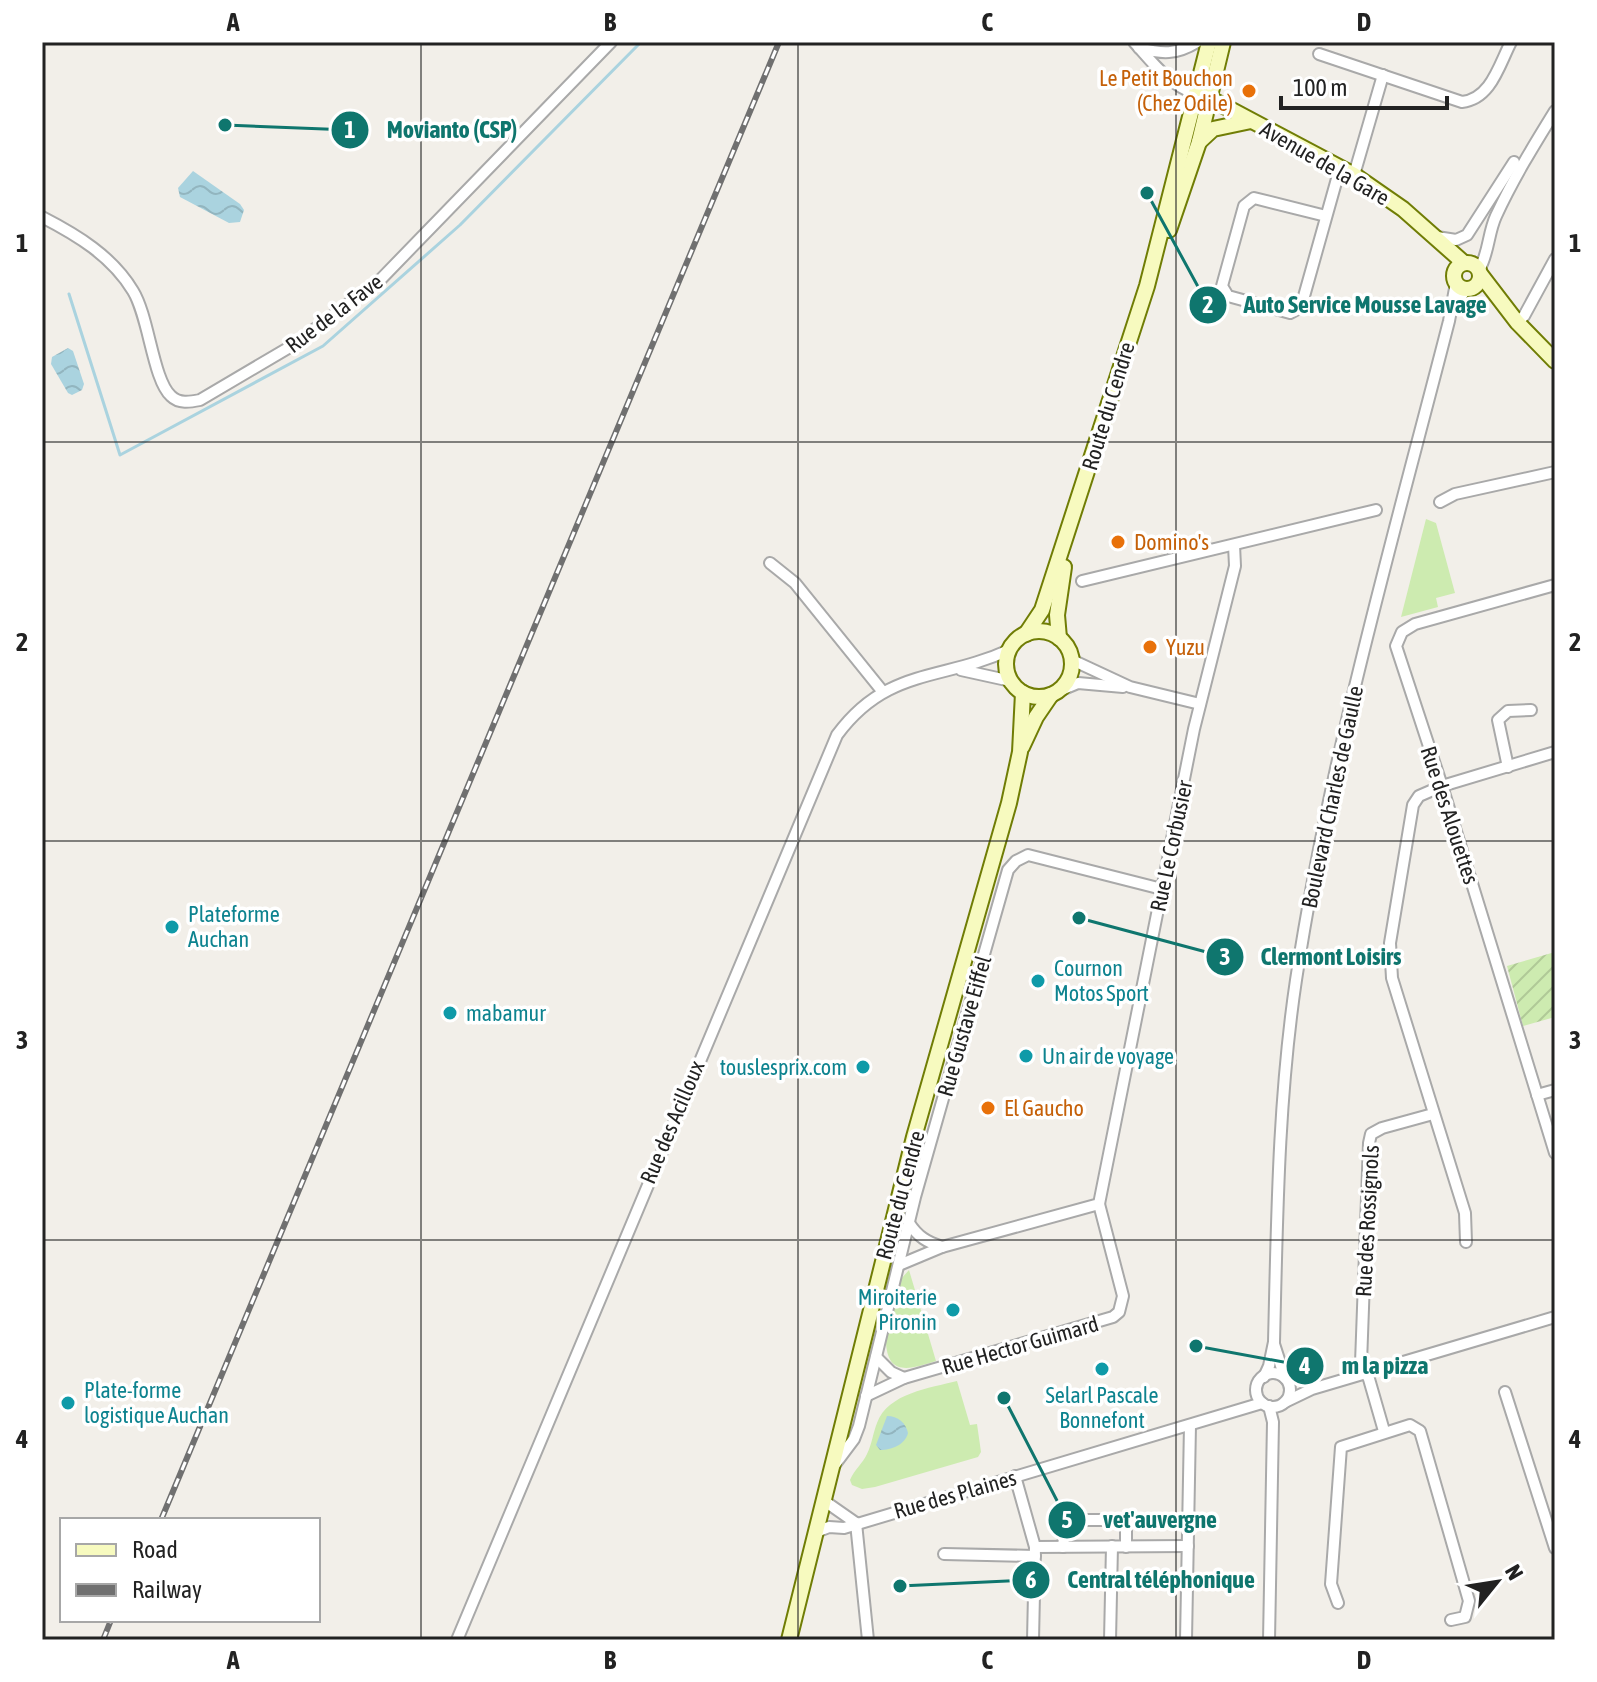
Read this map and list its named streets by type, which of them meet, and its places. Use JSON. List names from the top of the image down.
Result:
{
  "streets": {
    "main road": ["Avenue de la Gare", "Route du Cendre"],
    "street": [
      "Rue de la Fave",
      "Boulevard Charles de Gaulle",
      "Rue des Alouettes",
      "Rue Le Corbusier",
      "Rue Gustave Eiffel",
      "Rue des Acilloux",
      "Rue des Rossignols",
      "Rue Hector Guimard",
      "Rue des Plaines"
    ]
  },
  "crossings": [
    ["Avenue de la Gare", "Route du Cendre"],
    ["Avenue de la Gare", "Boulevard Charles de Gaulle"],
    ["Route du Cendre", "Rue Gustave Eiffel"],
    ["Route du Cendre", "Rue des Acilloux"],
    ["Route du Cendre", "Rue des Plaines"],
    ["Boulevard Charles de Gaulle", "Rue des Plaines"],
    ["Rue Le Corbusier", "Rue Gustave Eiffel"],
    ["Rue Le Corbusier", "Rue Hector Guimard"],
    ["Rue des Rossignols", "Rue des Plaines"]
  ],
  "places": [
    "Le Petit Bouchon (Chez Odile)",
    "Movianto (CSP)",
    "Auto Service Mousse Lavage",
    "Domino's",
    "Yuzu",
    "Clermont Loisirs",
    "Plateforme Auchan",
    "Cournon Motos Sport",
    "mabamur",
    "Un air de voyage",
    "touslesprix.com",
    "El Gaucho",
    "Miroiterie Pironin",
    "m la pizza",
    "Selarl Pascale Bonnefont",
    "vet'auvergne",
    "Plate-forme logistique Auchan",
    "Central téléphonique"
  ],
  "legend": ["Road", "Railway"],
  "scale_bar": "100 m",
  "north": "top right",
  "grid": {
    "columns": [
      "A",
      "B",
      "C",
      "D"
    ],
    "rows": [
      "1",
      "2",
      "3",
      "4"
    ]
  }
}
